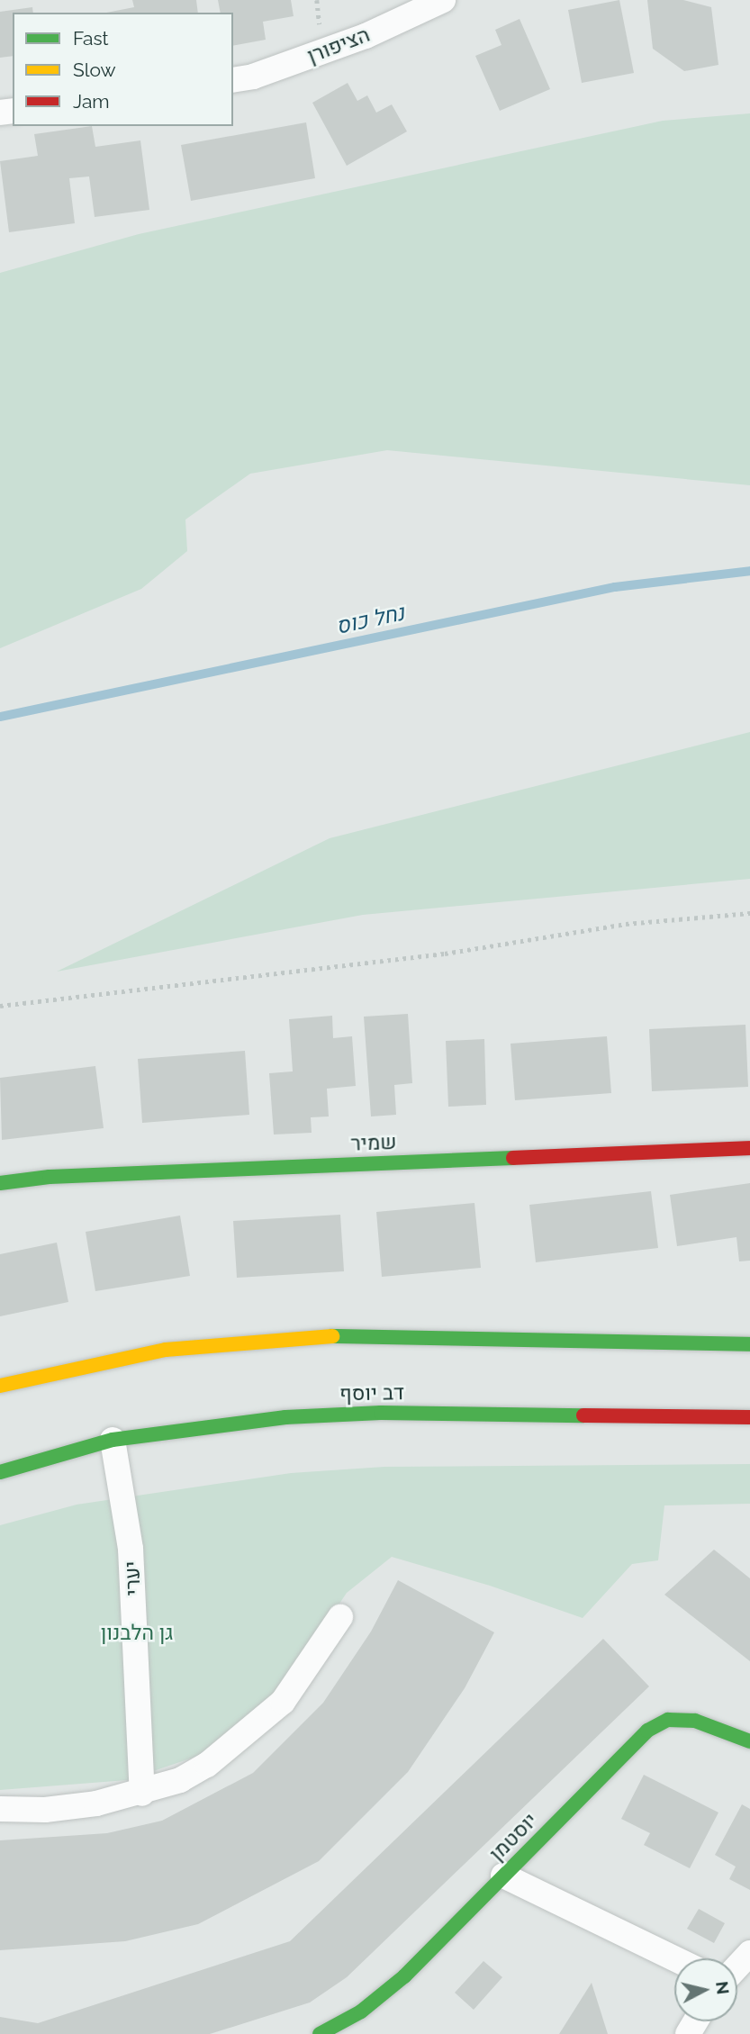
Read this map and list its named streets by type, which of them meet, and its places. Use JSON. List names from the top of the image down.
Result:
{
  "streets": {
    "main road": ["שמיר", "דב יוסף", "יוסטמן"],
    "street": ["הציפורן", "יערי"]
  },
  "crossings": [
    ["דב יוסף", "יערי"]
  ],
  "water": ["נחל כוס"],
  "parks": ["גן הלבנון"],
  "legend": ["Fast", "Slow", "Jam"],
  "north": "right"
}
